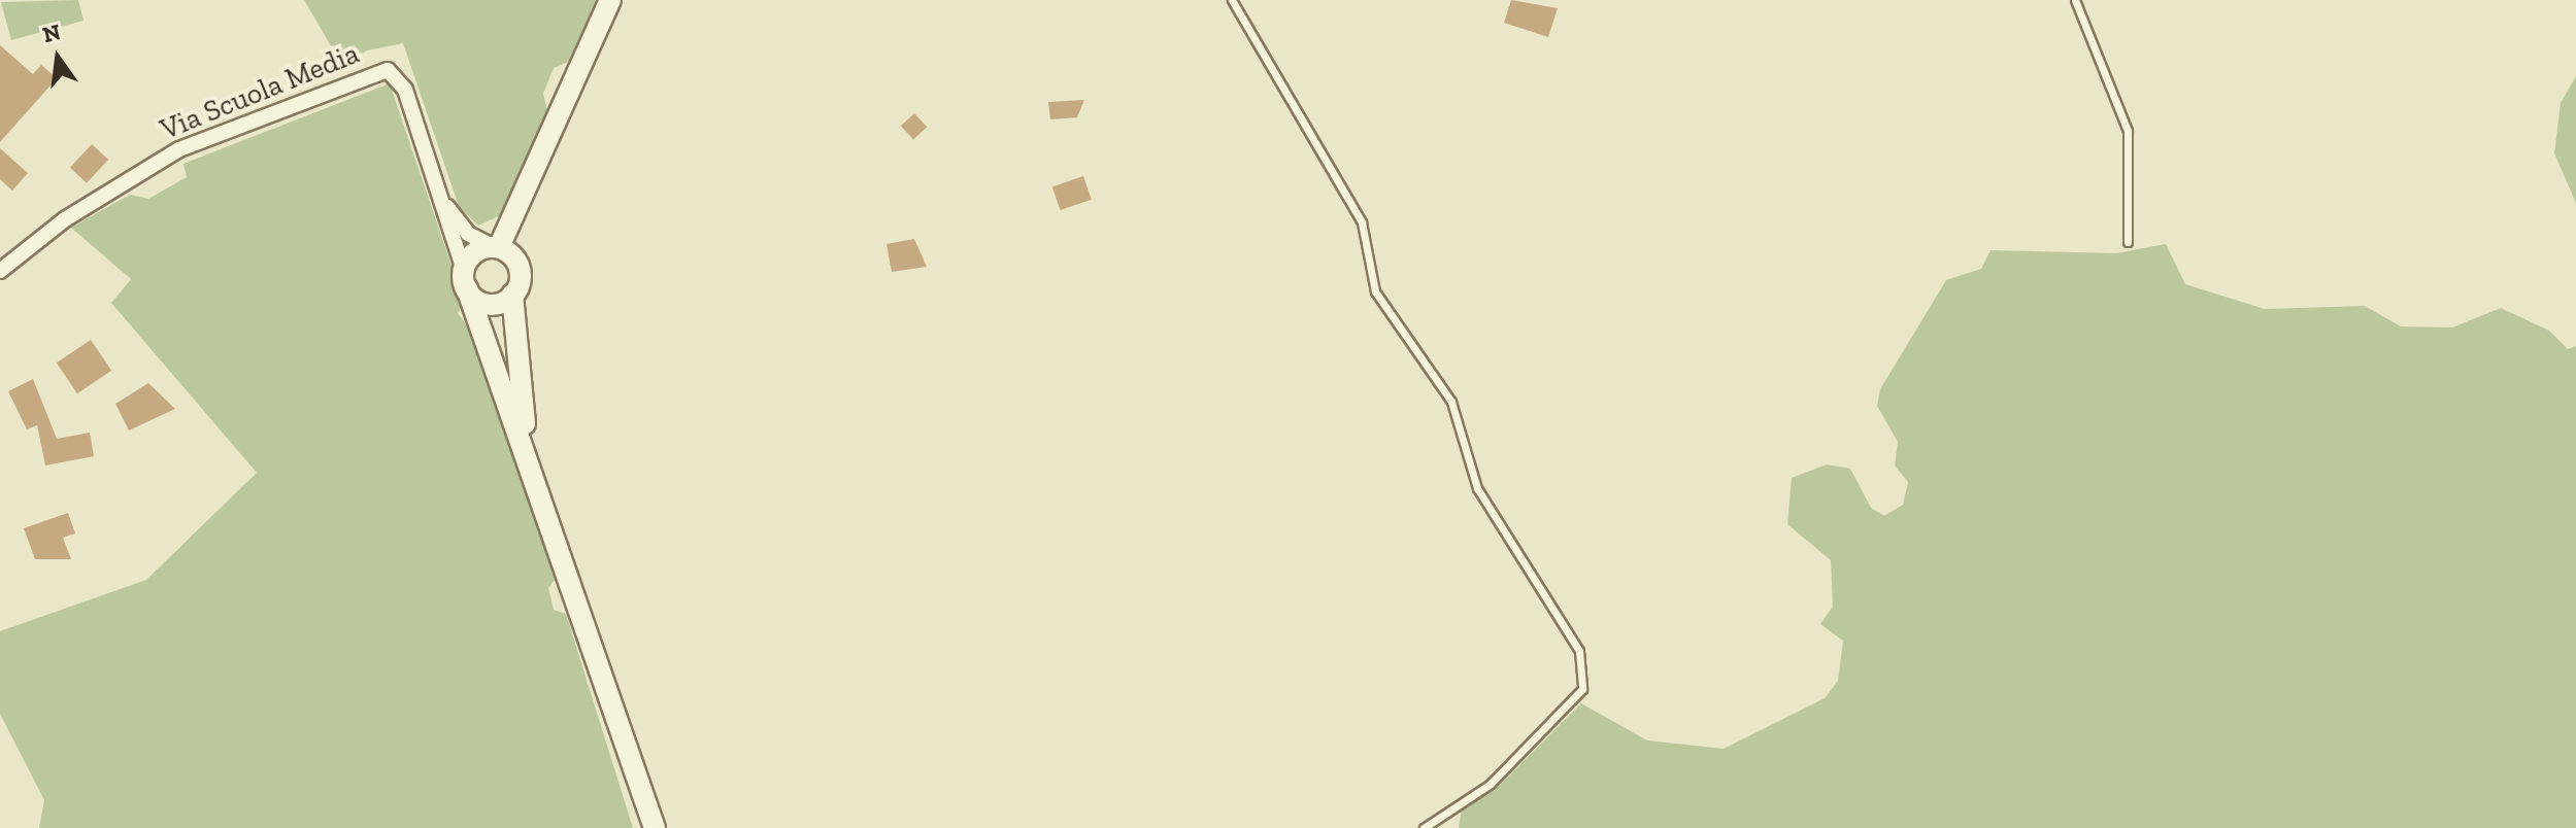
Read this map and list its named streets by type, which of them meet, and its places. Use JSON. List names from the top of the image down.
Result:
{
  "streets": {
    "street": ["Via Scuola Media"]
  },
  "north": "top"
}
